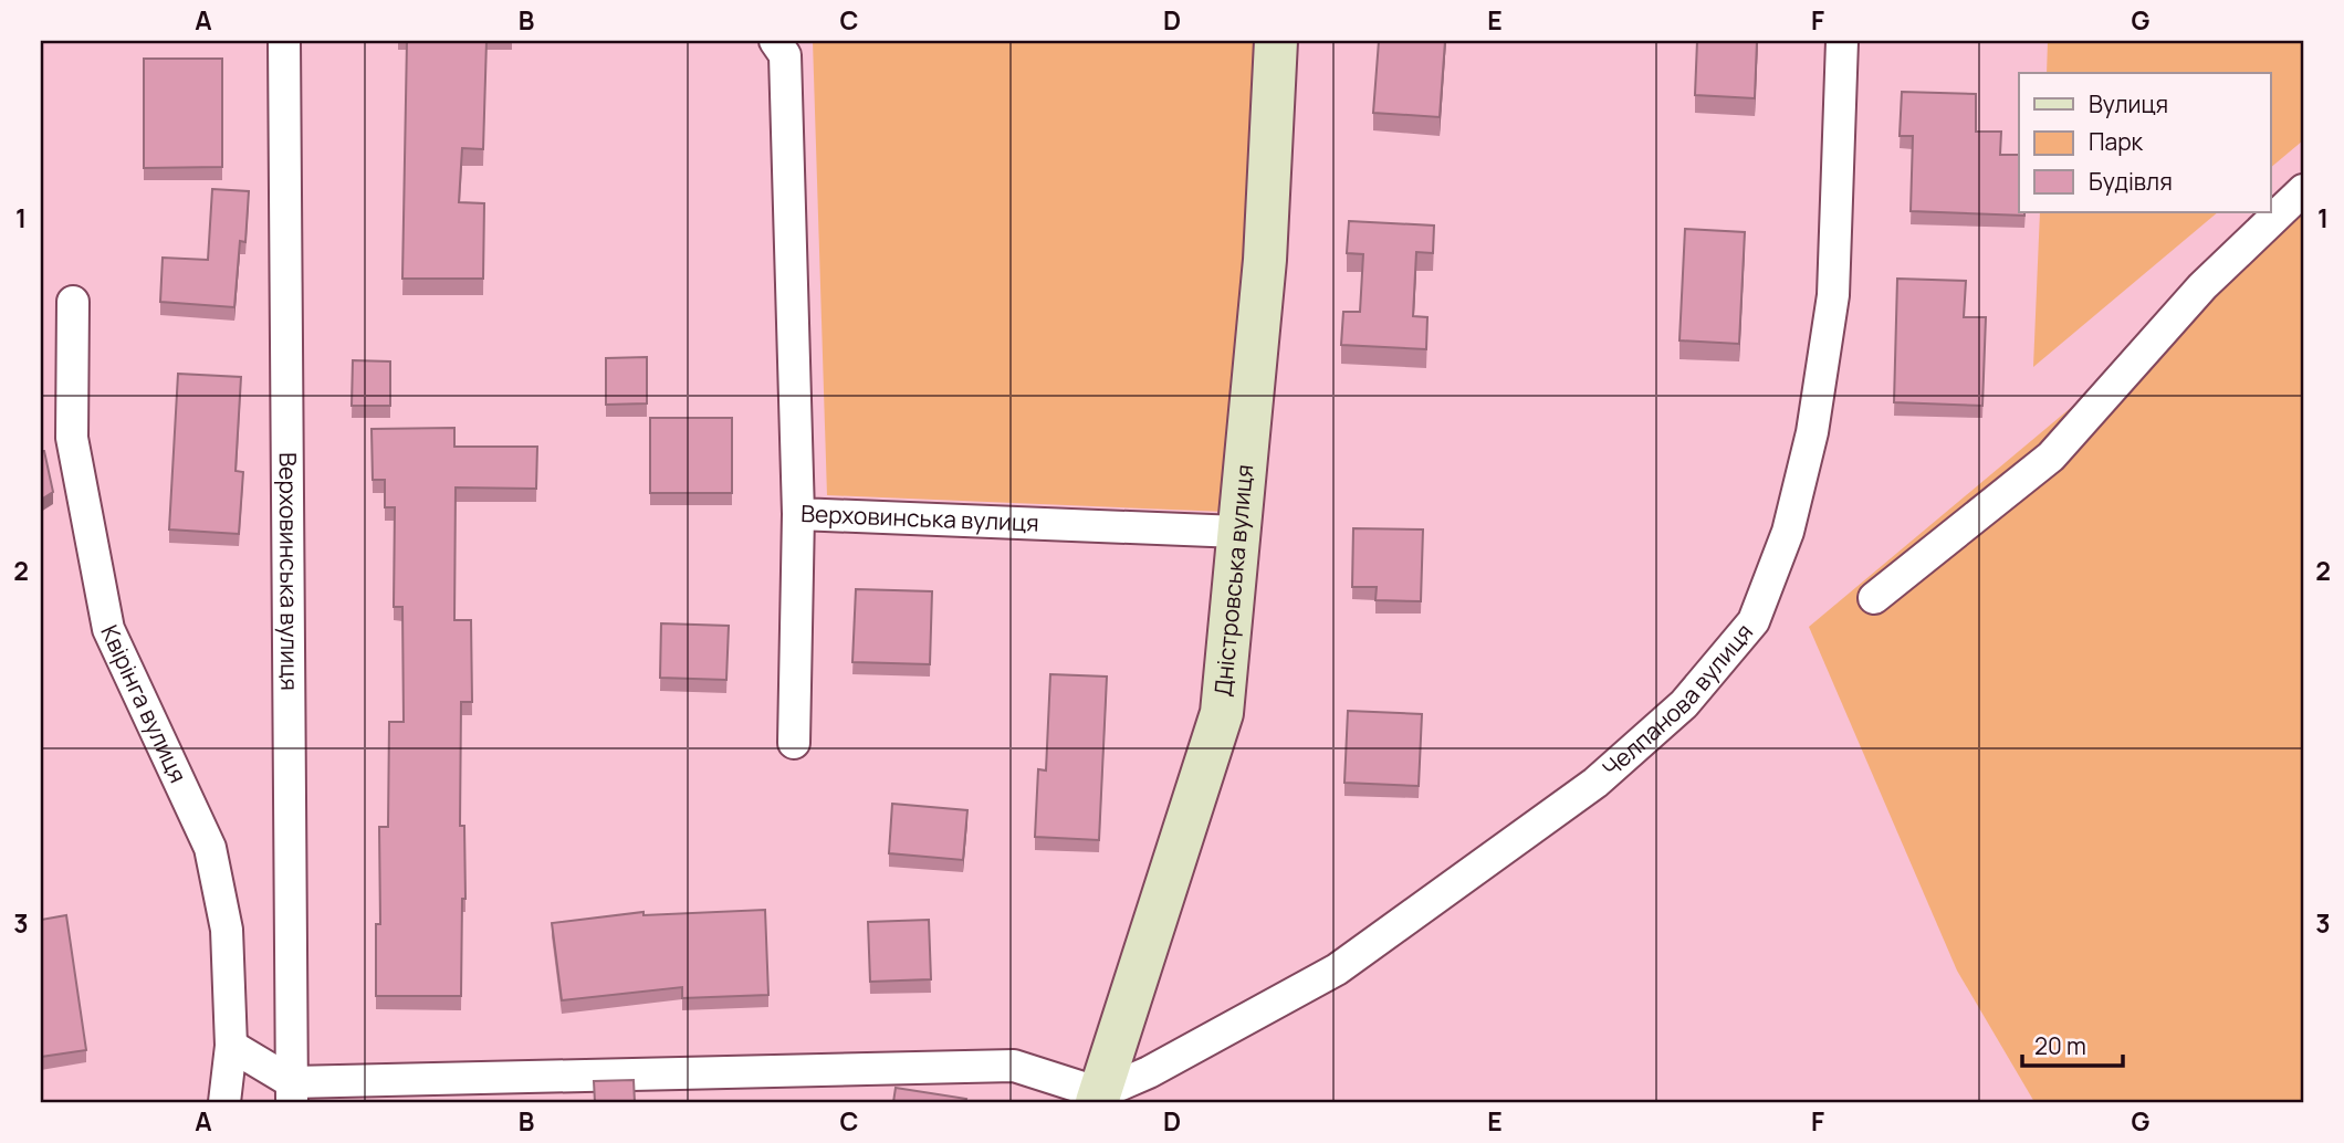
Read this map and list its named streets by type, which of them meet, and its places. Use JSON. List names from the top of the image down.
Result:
{
  "streets": {
    "street": [
      "Верховинська вулиця",
      "Дністровська вулиця",
      "Челпанова вулиця",
      "Квірінга вулиця"
    ]
  },
  "crossings": [
    ["Верховинська вулиця", "Дністровська вулиця"],
    ["Дністровська вулиця", "Челпанова вулиця"]
  ],
  "legend": ["Вулиця", "Парк", "Будівля"],
  "scale_bar": "20 m",
  "grid": {
    "columns": [
      "A",
      "B",
      "C",
      "D",
      "E",
      "F",
      "G"
    ],
    "rows": ["1", "2", "3"]
  }
}
